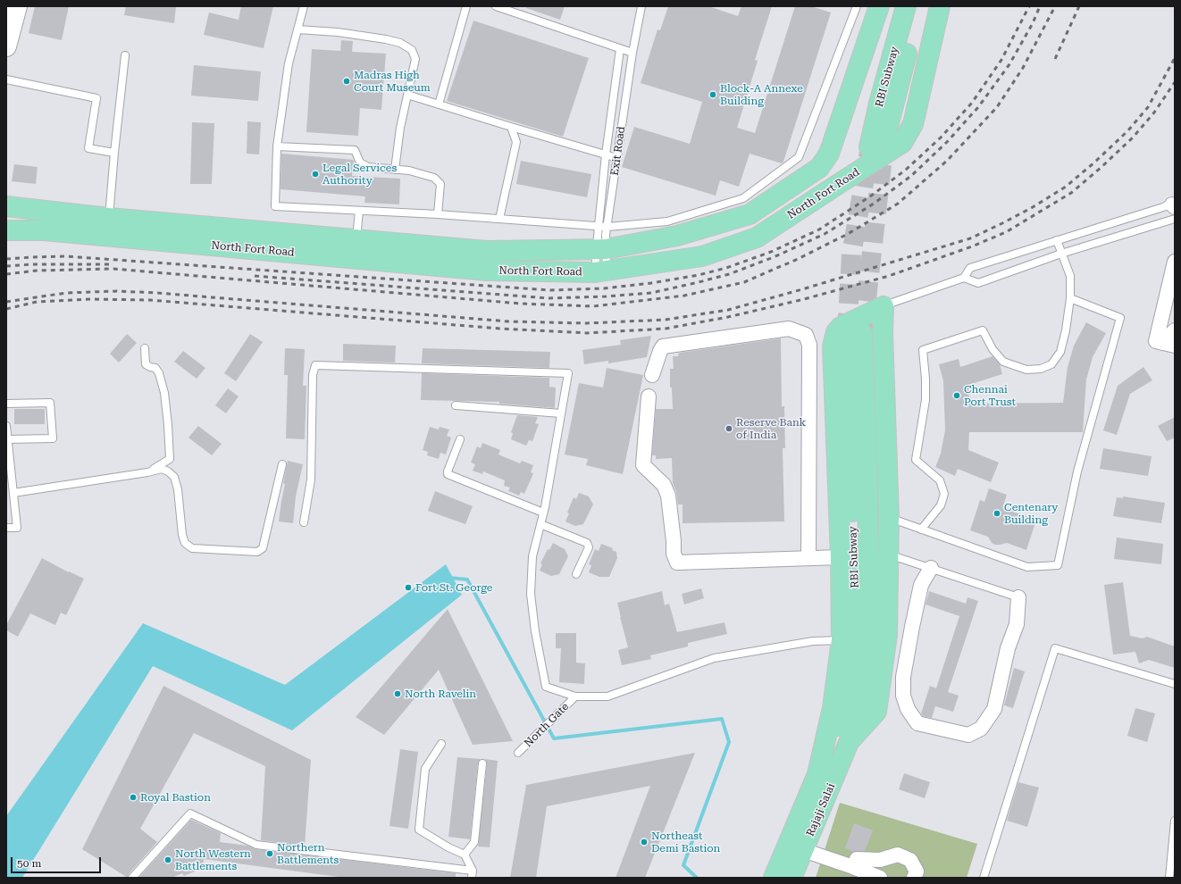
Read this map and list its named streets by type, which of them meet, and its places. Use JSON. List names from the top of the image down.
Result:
{
  "streets": {
    "main road": ["RBI Subway", "North Fort Road", "Rajaji Salai"],
    "lane": ["Exit Road", "North Gate"]
  },
  "crossings": [
    ["RBI Subway", "Rajaji Salai"],
    ["Exit Road", "North Fort Road"]
  ],
  "places": [
    "Madras High Court Museum",
    "Block-A Annexe Building",
    "Legal Services Authority",
    "Chennai Port Trust",
    "Reserve Bank of India",
    "Centenary Building",
    "Fort St. George",
    "North Ravelin",
    "Royal Bastion",
    "Northeast Demi Bastion",
    "Northern Battlements",
    "North Western Battlements"
  ],
  "scale_bar": "50 m"
}
